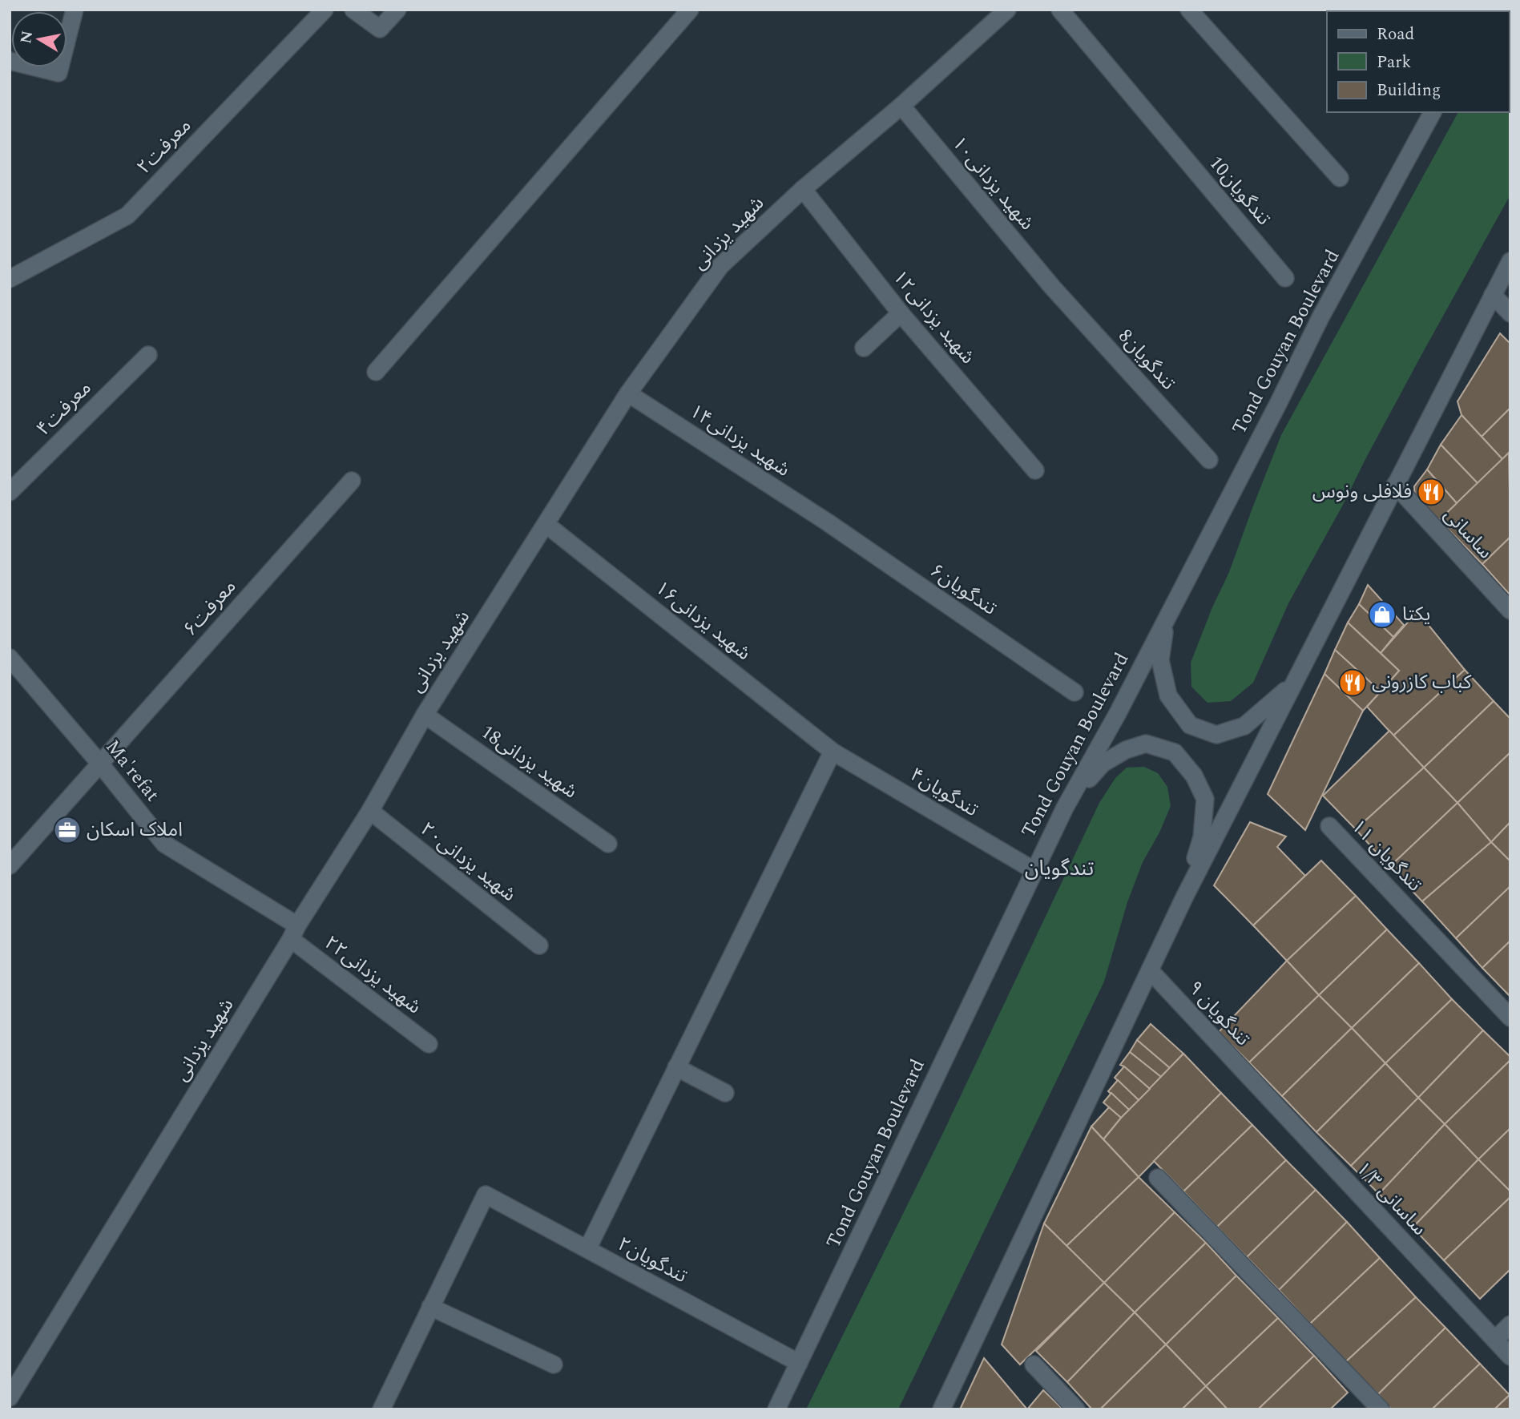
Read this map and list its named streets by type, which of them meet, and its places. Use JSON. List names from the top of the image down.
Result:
{
  "streets": {
    "street": [
      "معرفت۲",
      "شهید یزدانی۱۰",
      "10تندگویان",
      "شهید یزدانی",
      "شهید یزدانی۱۲",
      "Tond Gouyan Boulevard",
      "8تندگویان",
      "معرفت۴",
      "شهید یزدانی۱۴",
      "ساسانی",
      "۶تندگویان",
      "معرفت۶",
      "شهید یزدانی۱۶",
      "شهید یزدانی18",
      "Ma'refat",
      "تندگویان۴",
      "۱۱ تندگویان",
      "شهید یزدانی۲۰",
      "شهید یزدانی۲۲",
      "۹ تندگویان",
      "۱/۳ ساسانی",
      "تندگویان۲"
    ]
  },
  "crossings": [
    ["شهید یزدانی۱۰", "شهید یزدانی"],
    ["شهید یزدانی۱۰", "8تندگویان"],
    ["شهید یزدانی", "شهید یزدانی۱۲"],
    ["شهید یزدانی", "شهید یزدانی۱۴"],
    ["شهید یزدانی", "شهید یزدانی۱۶"],
    ["شهید یزدانی", "شهید یزدانی18"],
    ["شهید یزدانی", "Ma'refat"],
    ["شهید یزدانی", "شهید یزدانی۲۰"],
    ["شهید یزدانی", "شهید یزدانی۲۲"],
    ["Tond Gouyan Boulevard", "تندگویان۴"],
    ["Tond Gouyan Boulevard", "تندگویان۲"],
    ["شهید یزدانی۱۴", "۶تندگویان"],
    ["معرفت۶", "Ma'refat"],
    ["شهید یزدانی۱۶", "تندگویان۴"],
    ["Ma'refat", "شهید یزدانی۲۲"],
    ["۹ تندگویان", "۱/۳ ساسانی"]
  ],
  "districts": ["تندگویان"],
  "places": {
    "restaurant": ["فلافلی ونوس", "کباب کازرونی"],
    "shop": ["یکتا"],
    "office": ["املاک اسکان"]
  },
  "legend": ["Road", "Park", "Building"],
  "north": "left"
}
